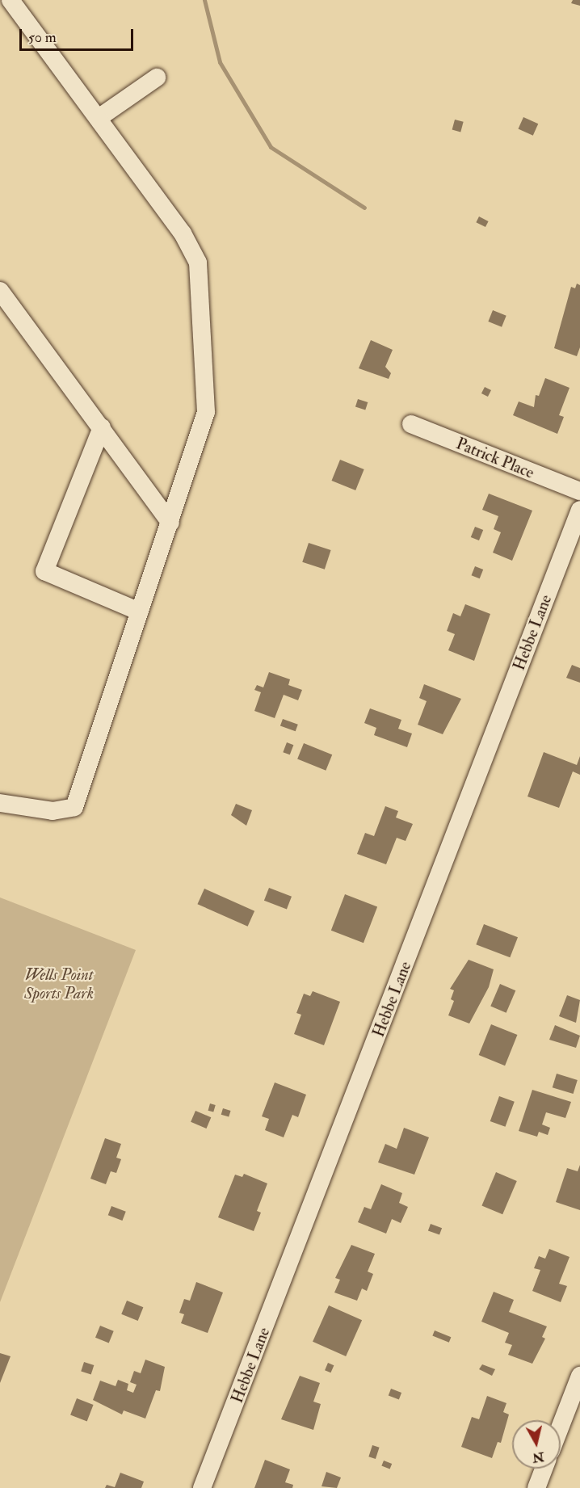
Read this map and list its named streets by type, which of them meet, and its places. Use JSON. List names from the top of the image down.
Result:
{
  "streets": {
    "street": ["Patrick Place", "Hebbe Lane"]
  },
  "parks": ["Wells Point Sports Park"],
  "scale_bar": "50 m",
  "north": "bottom"
}
